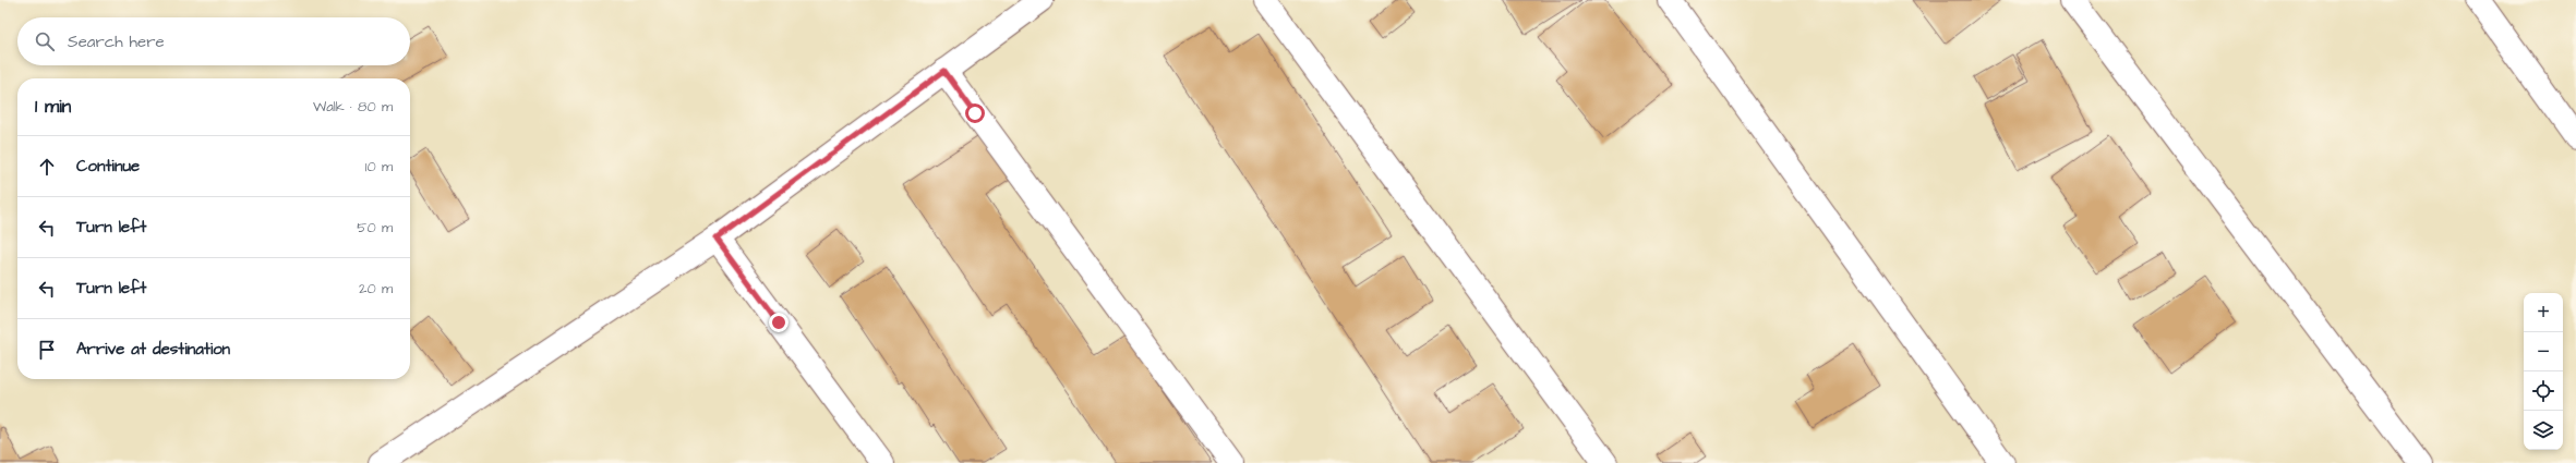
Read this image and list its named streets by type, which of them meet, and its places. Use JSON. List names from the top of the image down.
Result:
{
  "page": {
    "search": "Search here",
    "heading": ["1 min", "Walk · 80 m"],
    "list": [
      ["Continue", "10 m"],
      ["Turn left", "50 m"],
      ["Turn left", "20 m"],
      "Arrive at destination"
    ],
    "map_buttons": ["+", "−"]
  }
}
